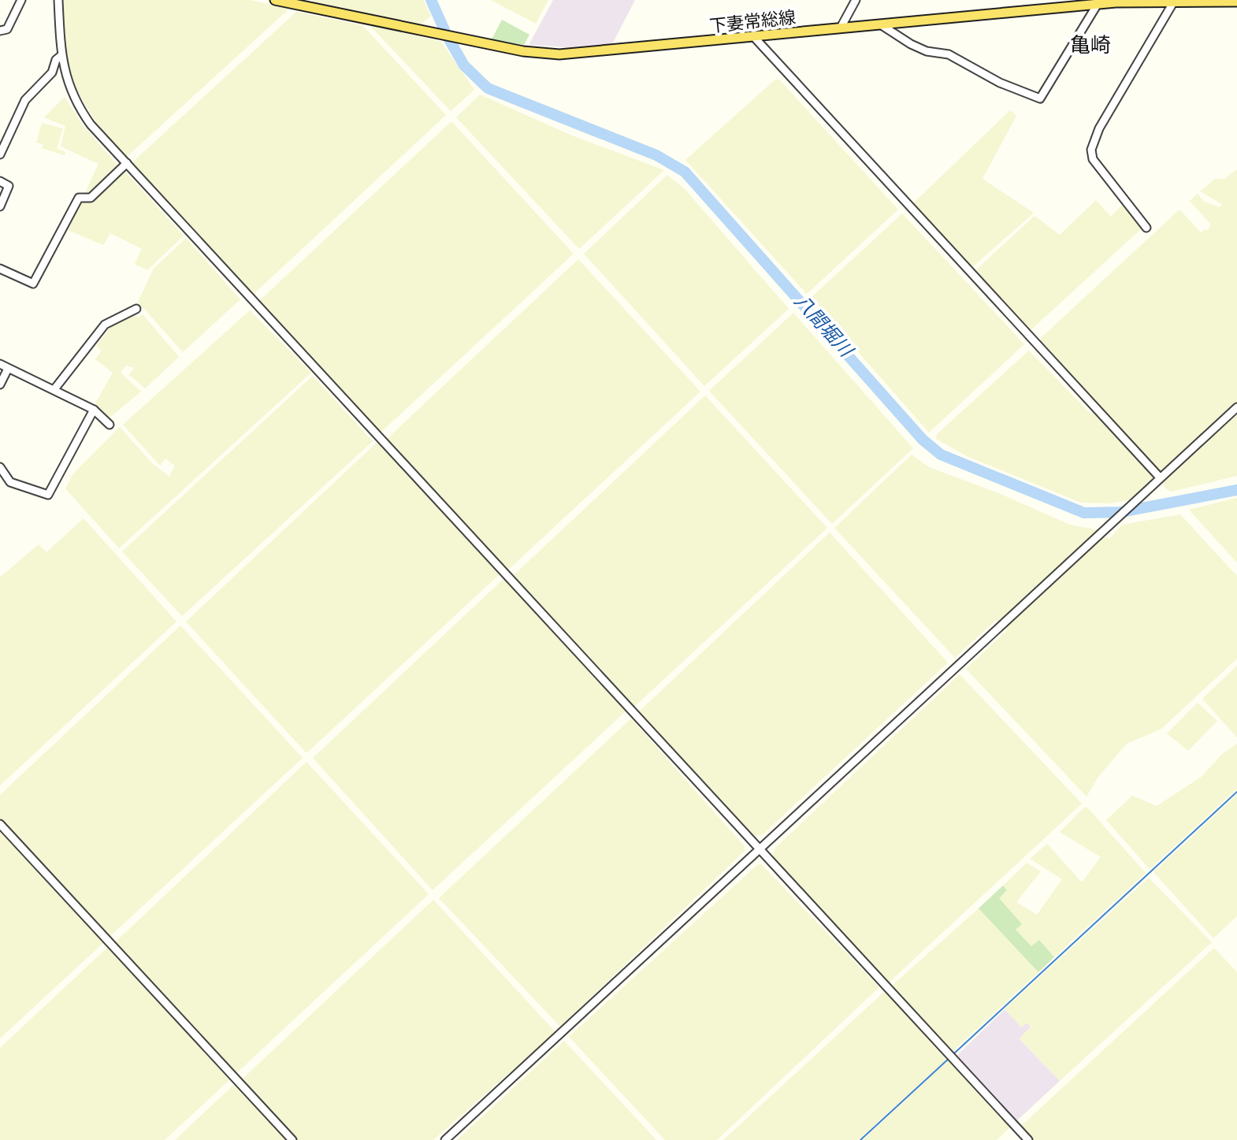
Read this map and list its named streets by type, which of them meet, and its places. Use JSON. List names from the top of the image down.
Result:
{
  "streets": {
    "main road": ["下妻常総線"]
  },
  "districts": ["亀崎"],
  "water": ["八間堀川"]
}
